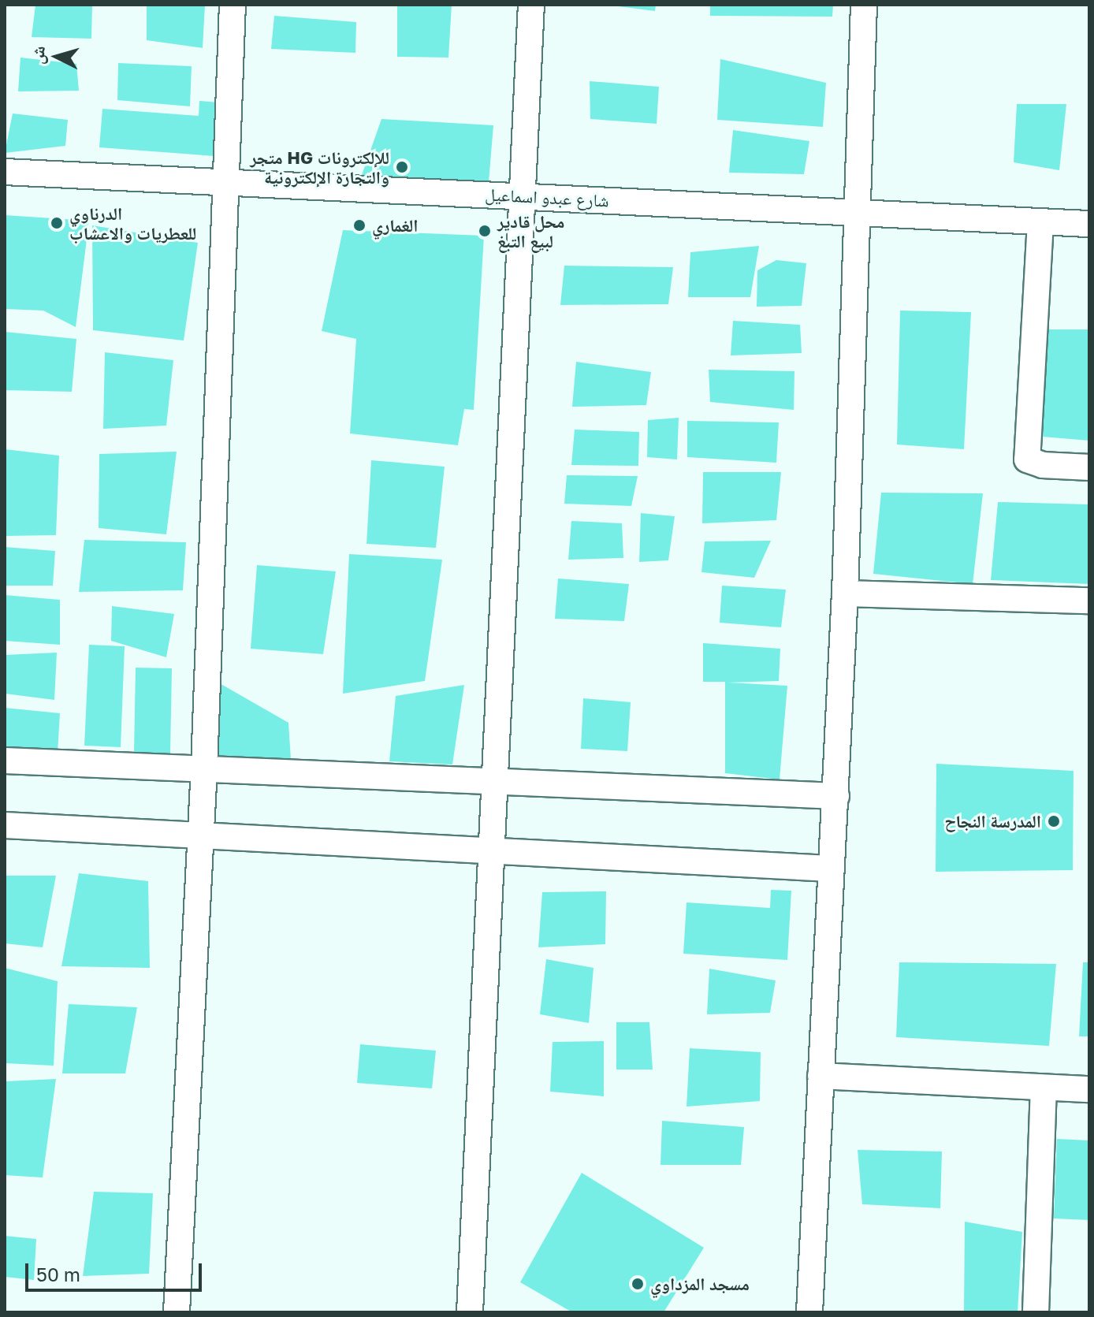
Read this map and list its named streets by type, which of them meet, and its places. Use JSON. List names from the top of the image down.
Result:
{
  "streets": {
    "street": ["شارع عبدو اسماعيل"]
  },
  "places": [
    "متجر HG للإلكترونات والتجارة الإلكترونية",
    "الدرناوي للعطريات والاعشاب",
    "الغماري",
    "محل قادير لبيع التبغ",
    "المدرسة النجاح",
    "مسجد المزداوي"
  ],
  "scale_bar": "50 m",
  "north": "left"
}
